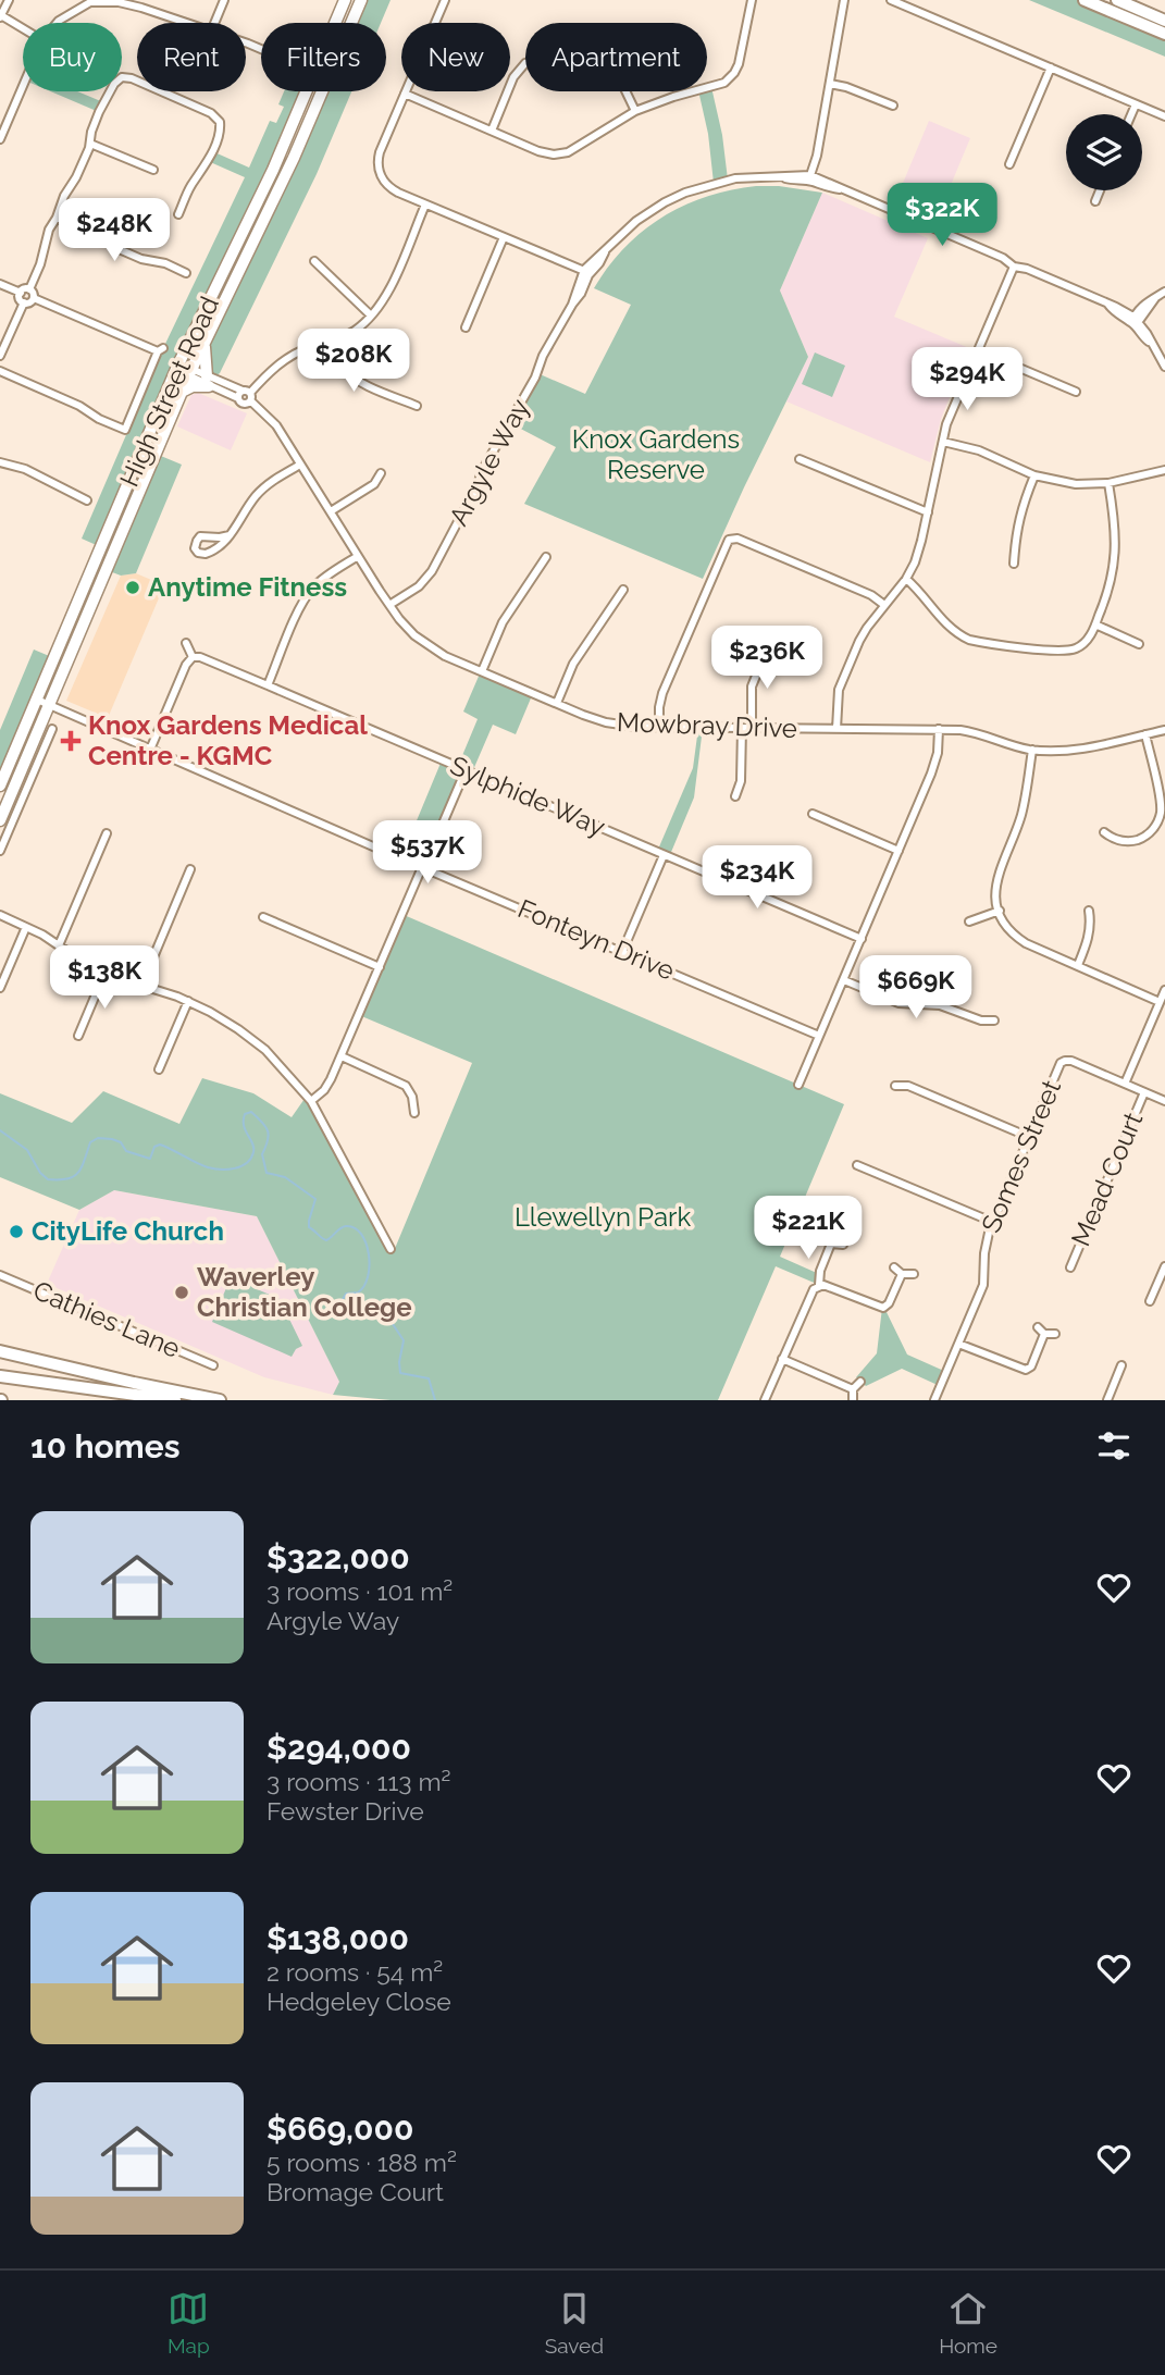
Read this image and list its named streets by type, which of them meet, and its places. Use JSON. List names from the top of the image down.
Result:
{
  "streets": {
    "main road": ["High Street Road"],
    "street": [
      "Argyle Way",
      "Mowbray Drive",
      "Sylphide Way",
      "Fonteyn Drive",
      "Somes Street",
      "Mead Court",
      "Cathies Lane"
    ]
  },
  "crossings": [
    ["High Street Road", "Mowbray Drive"],
    ["High Street Road", "Fonteyn Drive"],
    ["Argyle Way", "Mowbray Drive"],
    ["Somes Street", "Mead Court"]
  ],
  "parks": ["Knox Gardens Reserve", "Llewellyn Park"],
  "places": {
    "other": ["Anytime Fitness", "CityLife Church", "Waverley Christian College"],
    "health": ["Knox Gardens Medical Centre - KGMC"]
  },
  "page": {
    "chip": [
      "Buy",
      "Rent",
      "Filters",
      "New",
      "Apartment"
    ],
    "price": [
      "$322K",
      "$248K",
      "$208K",
      "$294K",
      "$236K",
      "$537K",
      "$234K",
      "$138K",
      "$669K",
      "$221K"
    ],
    "heading": "10 homes",
    "list": [
      {
        "name": "$322,000",
        "note": "3 rooms · 101 m² · Argyle Way"
      },
      {
        "name": "$294,000",
        "note": "3 rooms · 113 m² · Fewster Drive"
      },
      {
        "name": "$138,000",
        "note": "2 rooms · 54 m² · Hedgeley Close"
      },
      {
        "name": "$669,000",
        "note": "5 rooms · 188 m² · Bromage Court"
      }
    ],
    "tabs": ["Map", "Saved", "Home"]
  }
}
